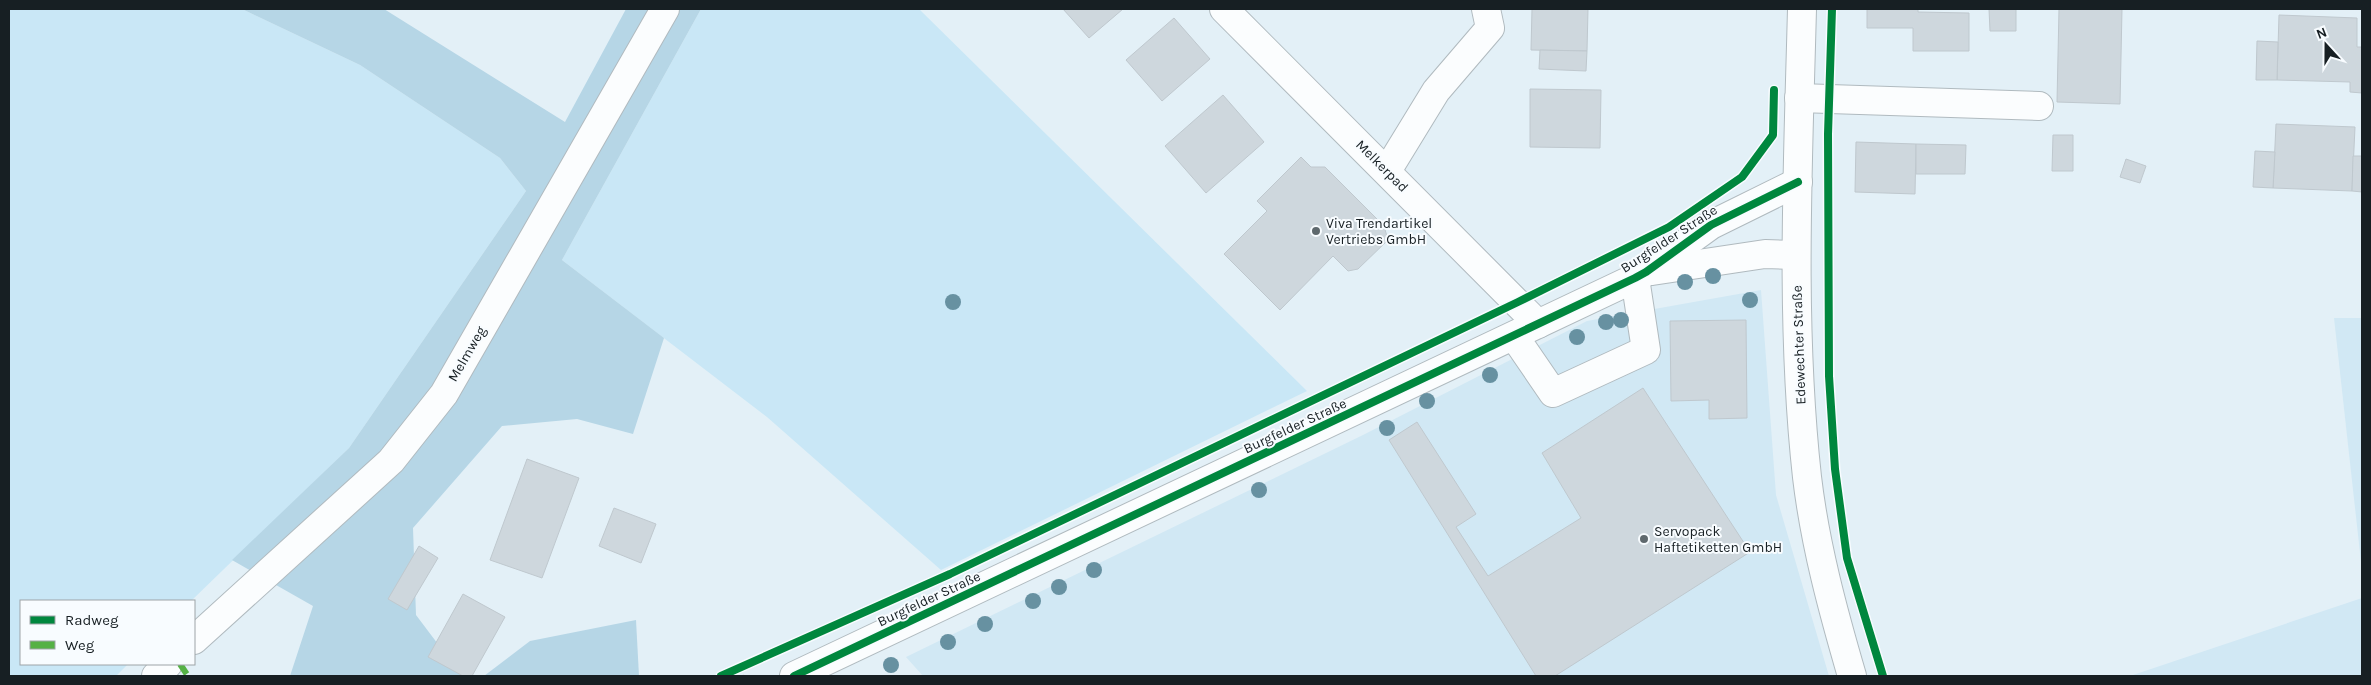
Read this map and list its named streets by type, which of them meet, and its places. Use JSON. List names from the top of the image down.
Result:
{
  "streets": {
    "street": [
      "Melkerpad",
      "Burgfelder Straße",
      "Edewechter Straße",
      "Melmweg"
    ]
  },
  "crossings": [
    ["Melkerpad", "Burgfelder Straße"],
    ["Burgfelder Straße", "Edewechter Straße"]
  ],
  "places": ["Viva Trendartikel Vertriebs GmbH", "Servopack Haftetiketten GmbH"],
  "legend": ["Radweg", "Weg"],
  "north": "top"
}
